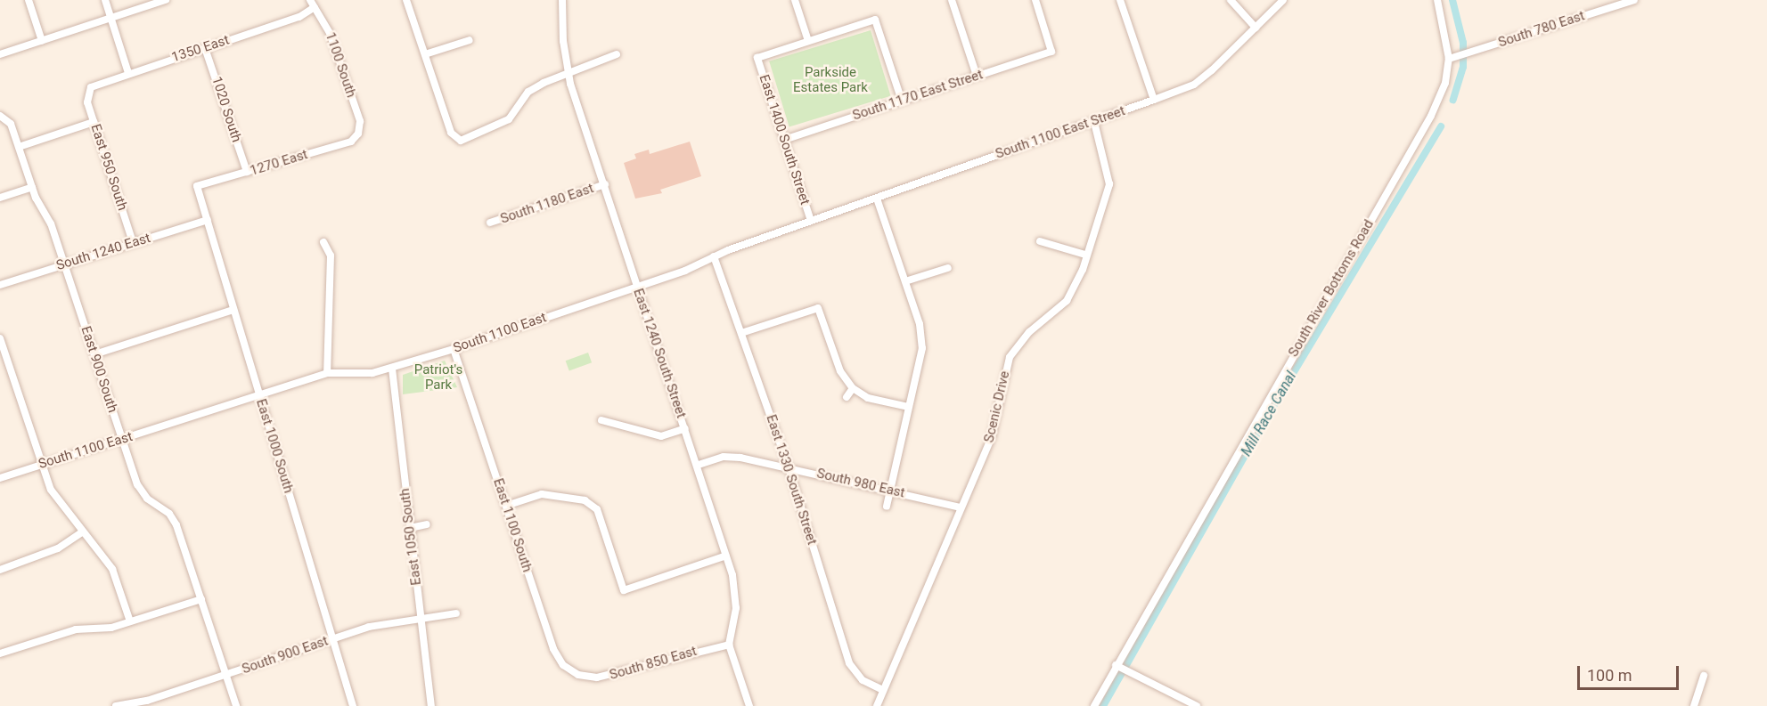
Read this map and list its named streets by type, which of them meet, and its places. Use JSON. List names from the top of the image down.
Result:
{
  "streets": {
    "street": [
      "South 780 East",
      "1350 East",
      "1100 South",
      "South 1170 East Street",
      "1020 South",
      "South 1100 East Street",
      "East 1400 South Street",
      "1270 East",
      "East 950 South",
      "South 1180 East",
      "South 1240 East",
      "South River Bottoms Road",
      "South 1100 East",
      "East 1240 South Street",
      "East 900 South",
      "Scenic Drive",
      "East 1000 South",
      "East 1330 South Street",
      "South 980 East",
      "East 1100 South",
      "East 1050 South",
      "South 900 East",
      "South 850 East"
    ]
  },
  "crossings": [
    ["South 780 East", "South River Bottoms Road"],
    ["1350 East", "1100 South"],
    ["1350 East", "1020 South"],
    ["1350 East", "East 950 South"],
    ["1100 South", "1270 East"],
    ["South 1170 East Street", "East 1400 South Street"],
    ["1020 South", "1270 East"],
    ["South 1100 East Street", "East 1400 South Street"],
    ["South 1100 East Street", "South 1100 East"],
    ["South 1100 East Street", "Scenic Drive"],
    ["East 1400 South Street", "South 1100 East"],
    ["1270 East", "East 1000 South"],
    ["East 950 South", "South 1240 East"],
    ["South 1180 East", "East 1240 South Street"],
    ["South 1240 East", "East 900 South"],
    ["South 1240 East", "East 1000 South"],
    ["South 1100 East", "East 1240 South Street"],
    ["South 1100 East", "East 900 South"],
    ["South 1100 East", "East 1000 South"],
    ["South 1100 East", "East 1330 South Street"],
    ["South 1100 East", "East 1100 South"],
    ["South 1100 East", "East 1050 South"],
    ["East 1240 South Street", "South 980 East"],
    ["East 1240 South Street", "South 850 East"],
    ["East 900 South", "South 900 East"],
    ["Scenic Drive", "East 1330 South Street"],
    ["Scenic Drive", "South 980 East"],
    ["East 1000 South", "South 900 East"],
    ["East 1330 South Street", "South 980 East"],
    ["East 1100 South", "South 850 East"],
    ["East 1050 South", "South 900 East"]
  ],
  "water": ["Mill Race Canal"],
  "parks": ["Parkside Estates Park", "Patriot's Park"],
  "scale_bar": "100 m"
}
